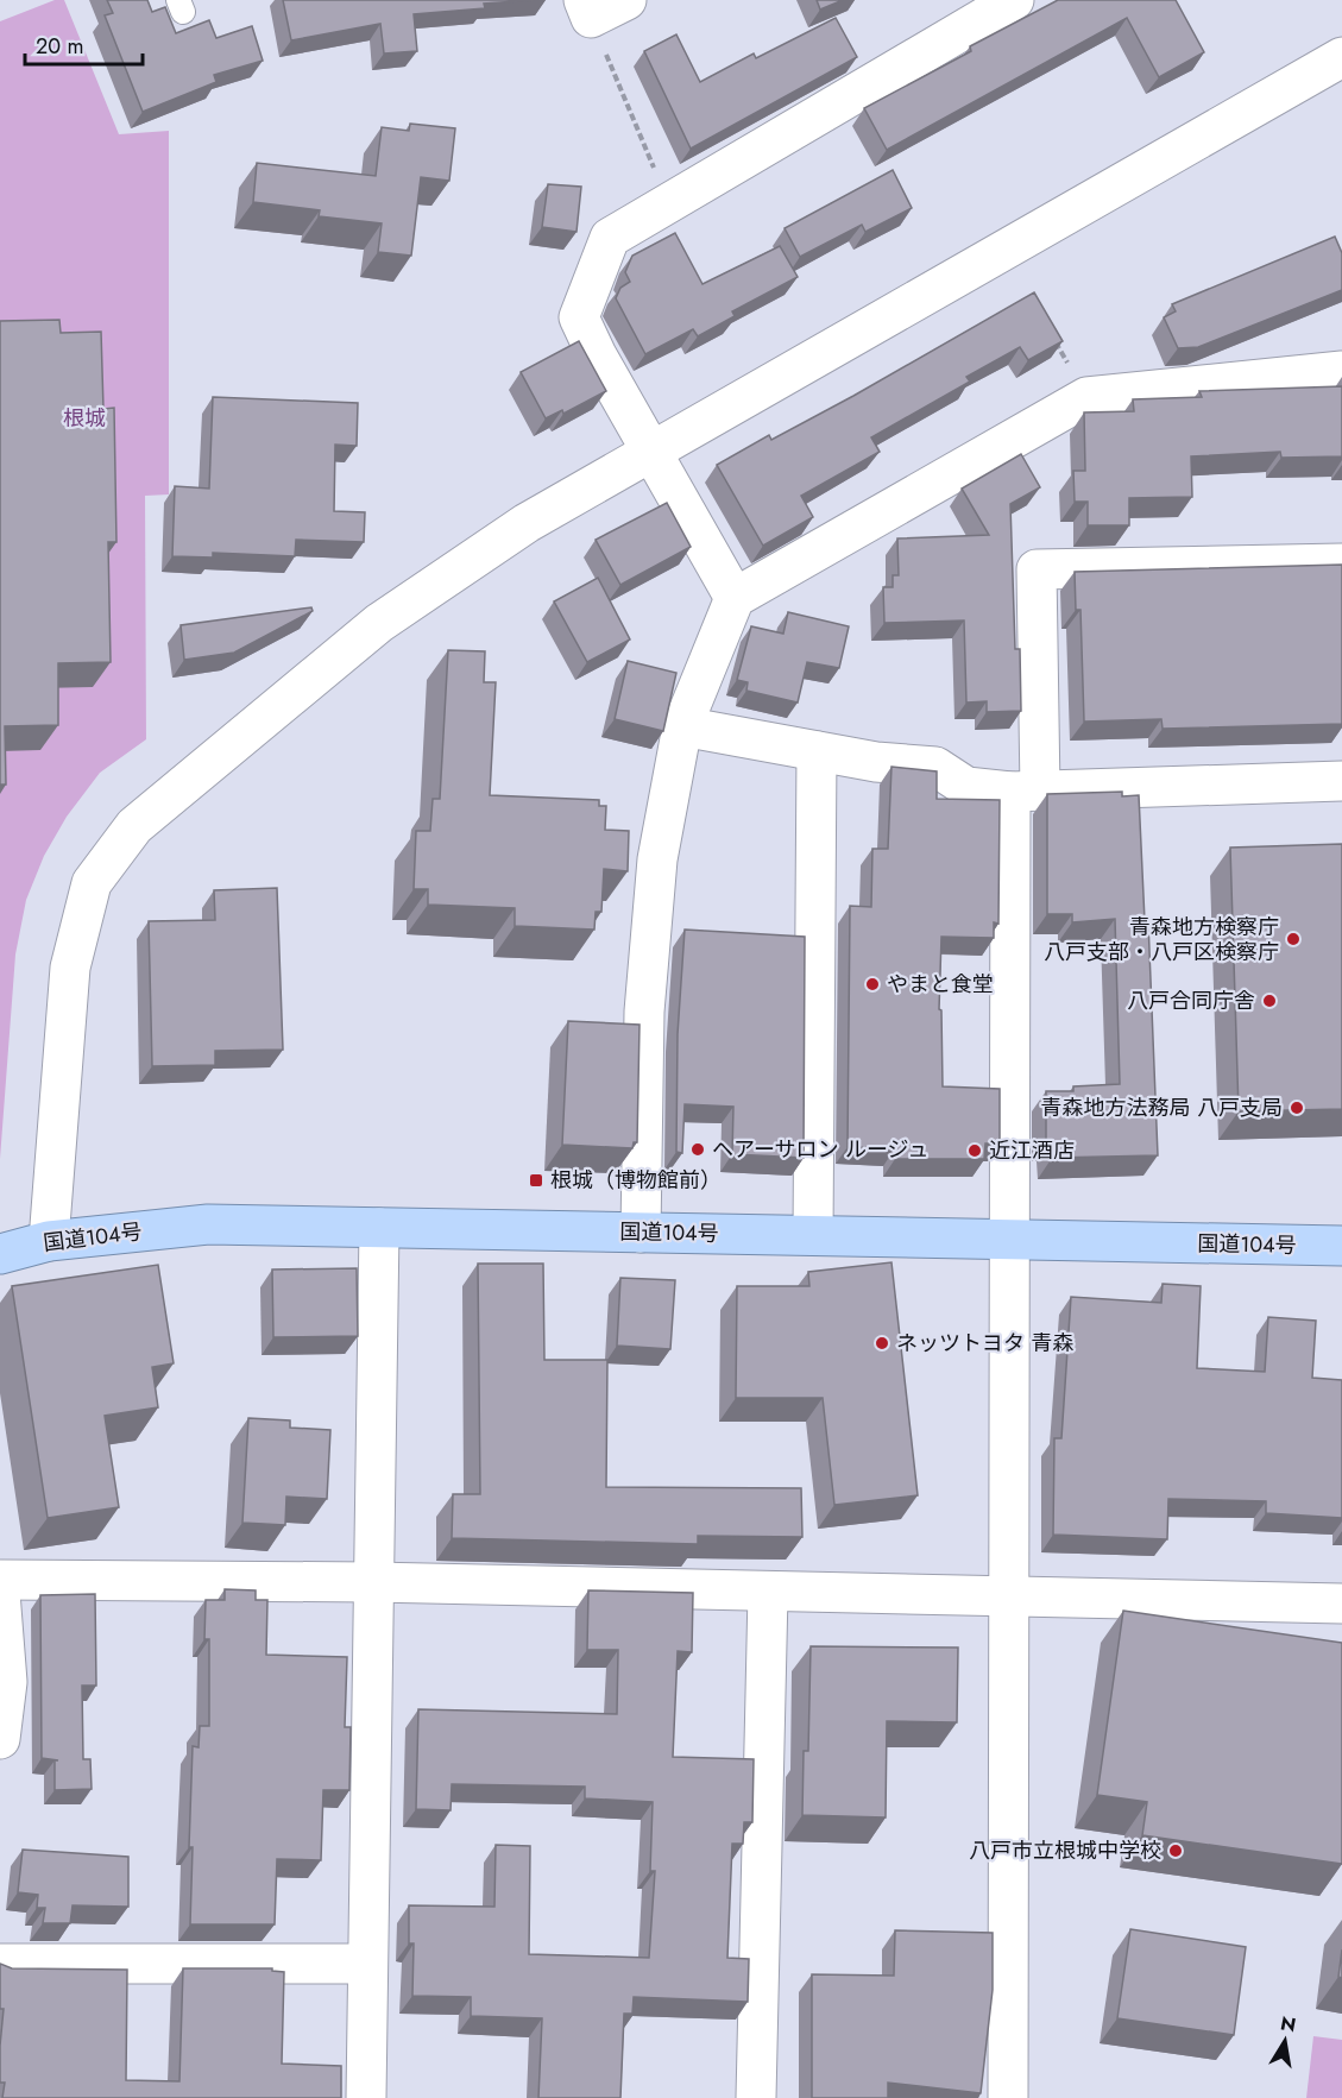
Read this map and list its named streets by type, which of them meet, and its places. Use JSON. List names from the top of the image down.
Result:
{
  "streets": {
    "highway": ["国道104号"]
  },
  "parks": ["根城"],
  "places": {
    "other": [
      "青森地方検察庁 八戸支部・八戸区検察庁",
      "やまと食堂",
      "八戸合同庁舎",
      "青森地方法務局 八戸支局",
      "ヘアーサロン ルージュ",
      "近江酒店",
      "ネッツトヨタ 青森",
      "八戸市立根城中学校"
    ],
    "transit": ["根城（博物館前）"]
  },
  "scale_bar": "20 m",
  "north": "top"
}
